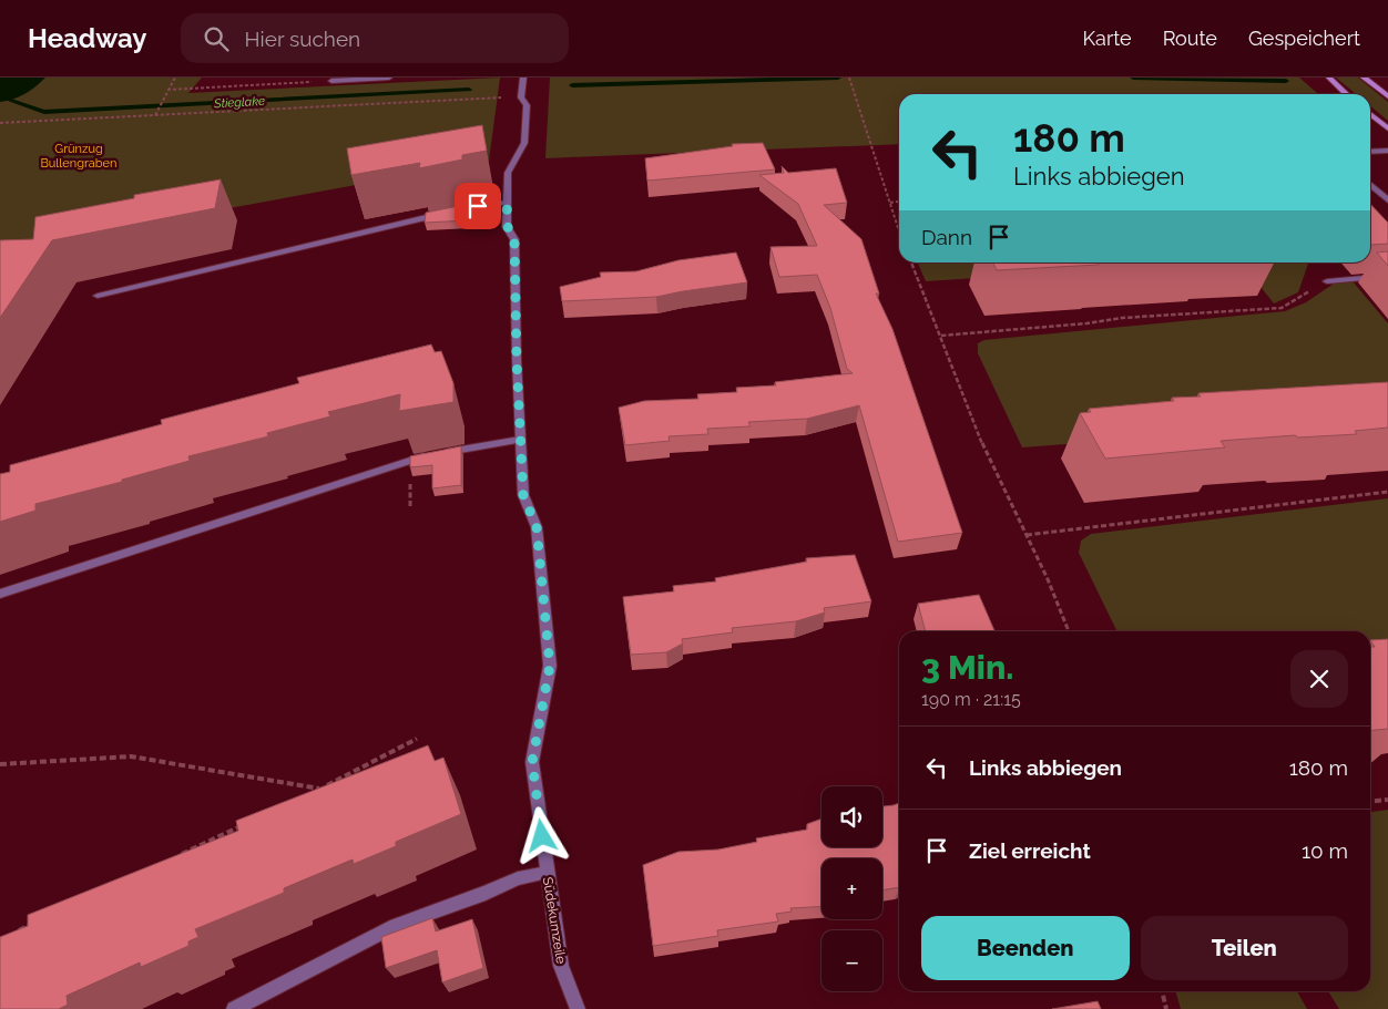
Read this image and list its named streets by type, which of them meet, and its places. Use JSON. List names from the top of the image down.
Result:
{
  "streets": {
    "street": ["Südekumzeile"]
  },
  "water": ["Stieglake"],
  "parks": ["Grünzug Bullengraben"],
  "page": {
    "header": "Headway",
    "search": "Hier suchen",
    "nav": ["Karte", "Route", "Gespeichert"],
    "turn": ["180 m", "Links abbiegen"],
    "then": "Dann",
    "heading": ["3 Min.", "190 m · 21:15"],
    "list": [
      {
        "name": "Links abbiegen",
        "value": "180 m"
      },
      {
        "name": "Ziel erreicht",
        "value": "10 m"
      }
    ],
    "map_buttons": ["+", "−"],
    "buttons": ["Beenden", "Teilen"]
  }
}
